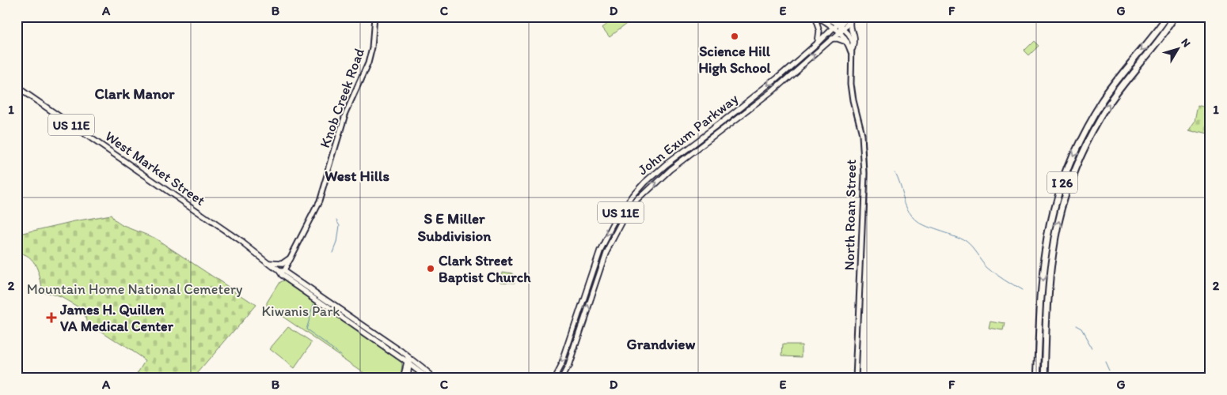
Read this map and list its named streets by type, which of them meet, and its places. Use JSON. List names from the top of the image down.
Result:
{
  "streets": {
    "highway": ["I 26"],
    "main road": [
      "Knob Creek Road",
      "US 11E",
      "John Exum Parkway",
      "West Market Street",
      "North Roan Street"
    ]
  },
  "crossings": [
    ["Knob Creek Road", "West Market Street"],
    ["US 11E", "John Exum Parkway"],
    ["US 11E", "North Roan Street"],
    ["John Exum Parkway", "North Roan Street"]
  ],
  "districts": [
    "Clark Manor",
    "West Hills",
    "S E Miller Subdivision",
    "Grandview"
  ],
  "parks": ["Mountain Home National Cemetery", "Kiwanis Park"],
  "places": {
    "other": ["Science Hill High School", "Clark Street Baptist Church"],
    "health": ["James H. Quillen VA Medical Center"]
  },
  "north": "top right",
  "grid": {
    "columns": [
      "A",
      "B",
      "C",
      "D",
      "E",
      "F",
      "G"
    ],
    "rows": ["1", "2"]
  }
}
